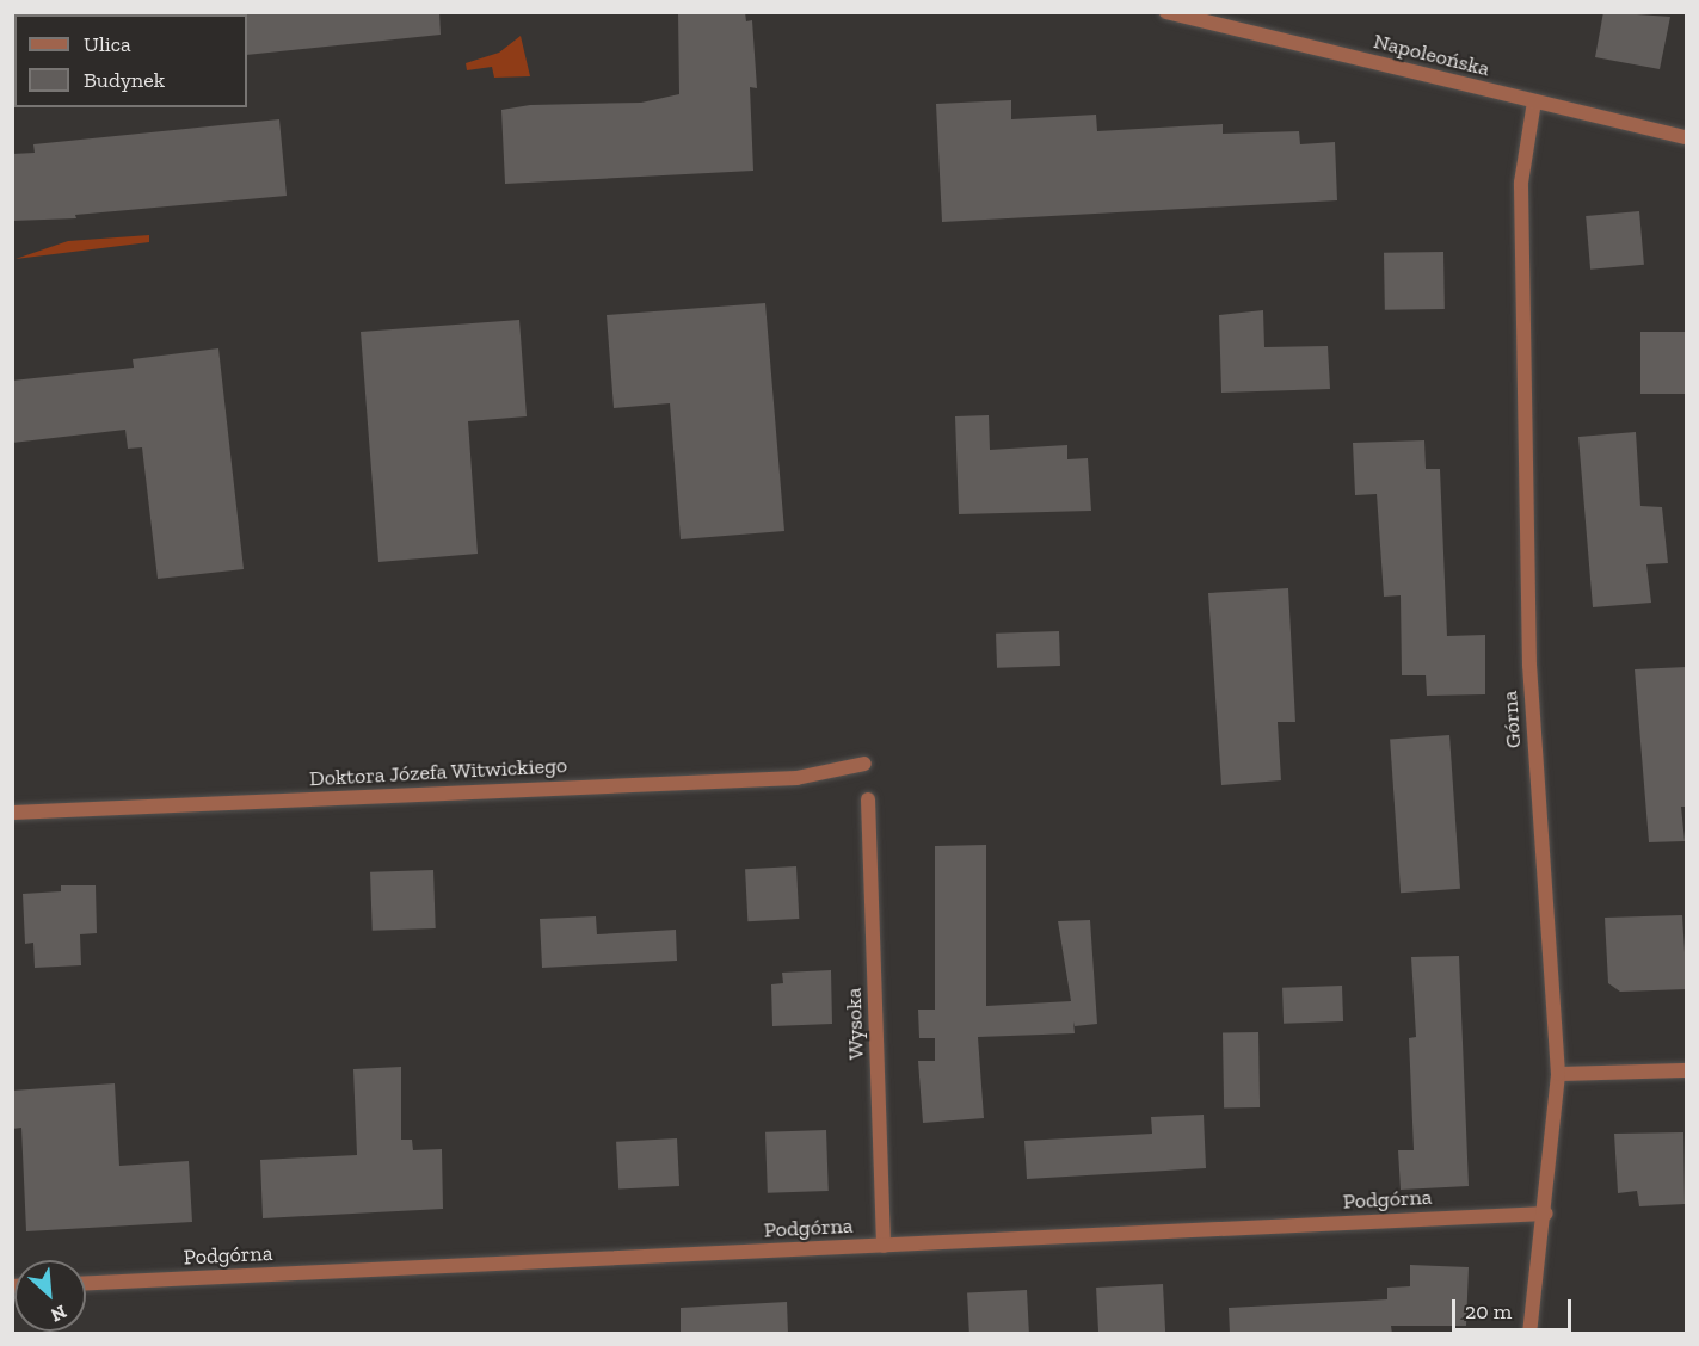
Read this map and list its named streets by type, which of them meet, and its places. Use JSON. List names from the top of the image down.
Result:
{
  "streets": {
    "street": [
      "Napoleońska",
      "Górna",
      "Doktora Józefa Witwickiego",
      "Wysoka",
      "Podgórna"
    ]
  },
  "crossings": [
    ["Napoleońska", "Górna"],
    ["Górna", "Podgórna"],
    ["Wysoka", "Podgórna"]
  ],
  "legend": ["Ulica", "Budynek"],
  "scale_bar": "20 m",
  "north": "bottom right"
}
